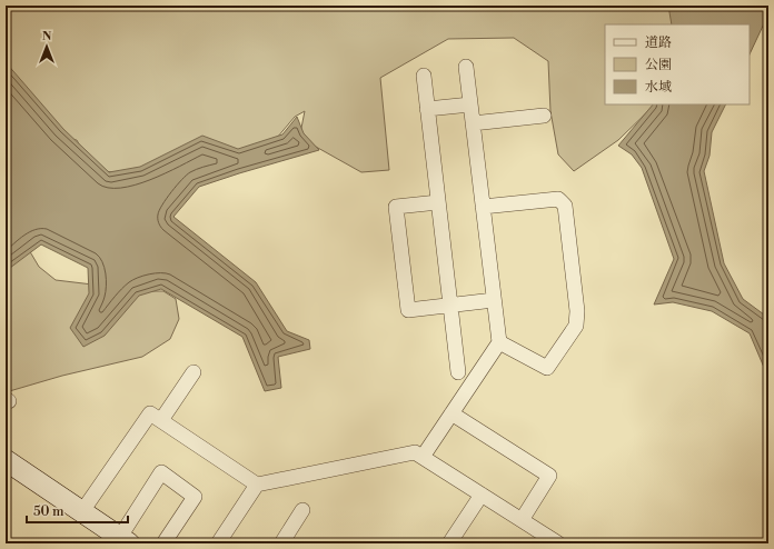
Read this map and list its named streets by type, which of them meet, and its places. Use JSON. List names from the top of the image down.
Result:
{
  "legend": ["道路", "公園", "水域"],
  "scale_bar": "50 m",
  "north": "top"
}
